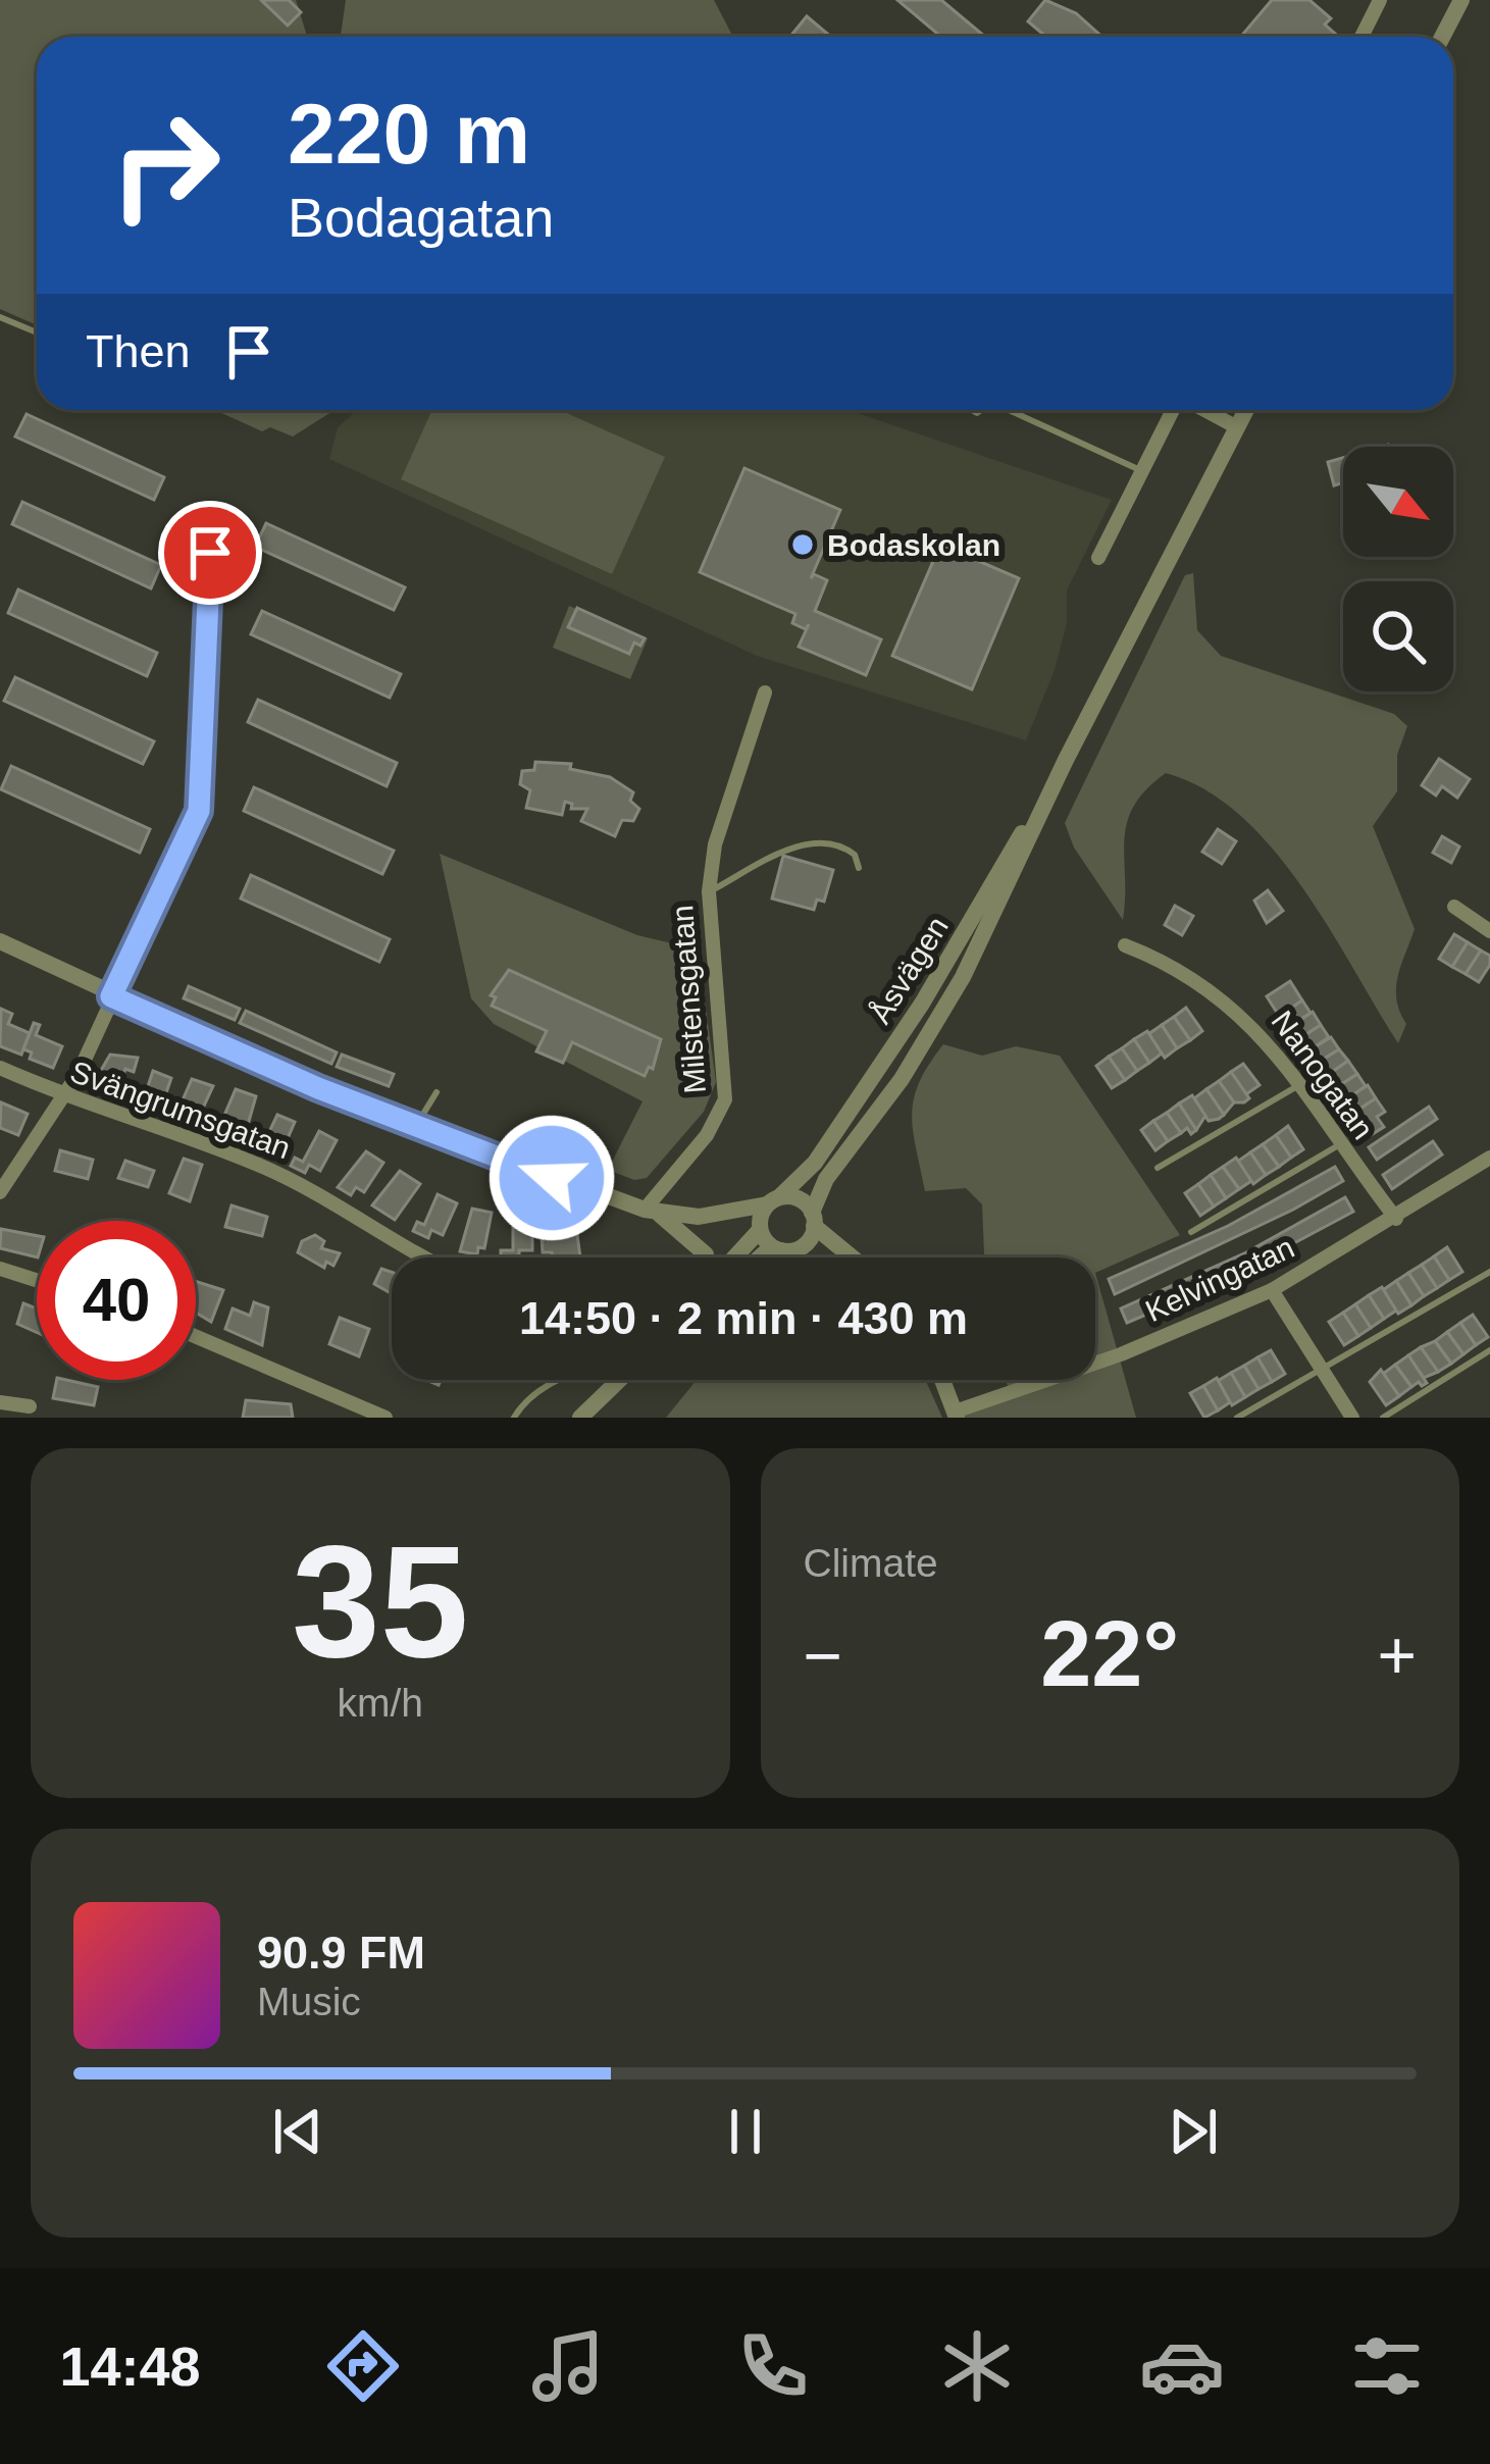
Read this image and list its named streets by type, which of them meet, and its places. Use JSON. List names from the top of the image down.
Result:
{
  "streets": {
    "street": [
      "Åsvägen",
      "Milstensgatan",
      "Nanogatan",
      "Svängrumsgatan",
      "Kelvingatan"
    ]
  },
  "crossings": [
    ["Nanogatan", "Kelvingatan"]
  ],
  "places": ["Bodaskolan"],
  "north": "bottom right",
  "page": {
    "turn": ["220 m", "Bodagatan"],
    "then": "Then",
    "limit": "40",
    "trip": "14:50 · 2 min · 430 m",
    "tile": [
      ["35", "km/h"],
      "Climate"
    ],
    "heat": ["−", "22°", "+"],
    "song": ["90.9 FM", "Music"],
    "tabs": "14:48"
  }
}
